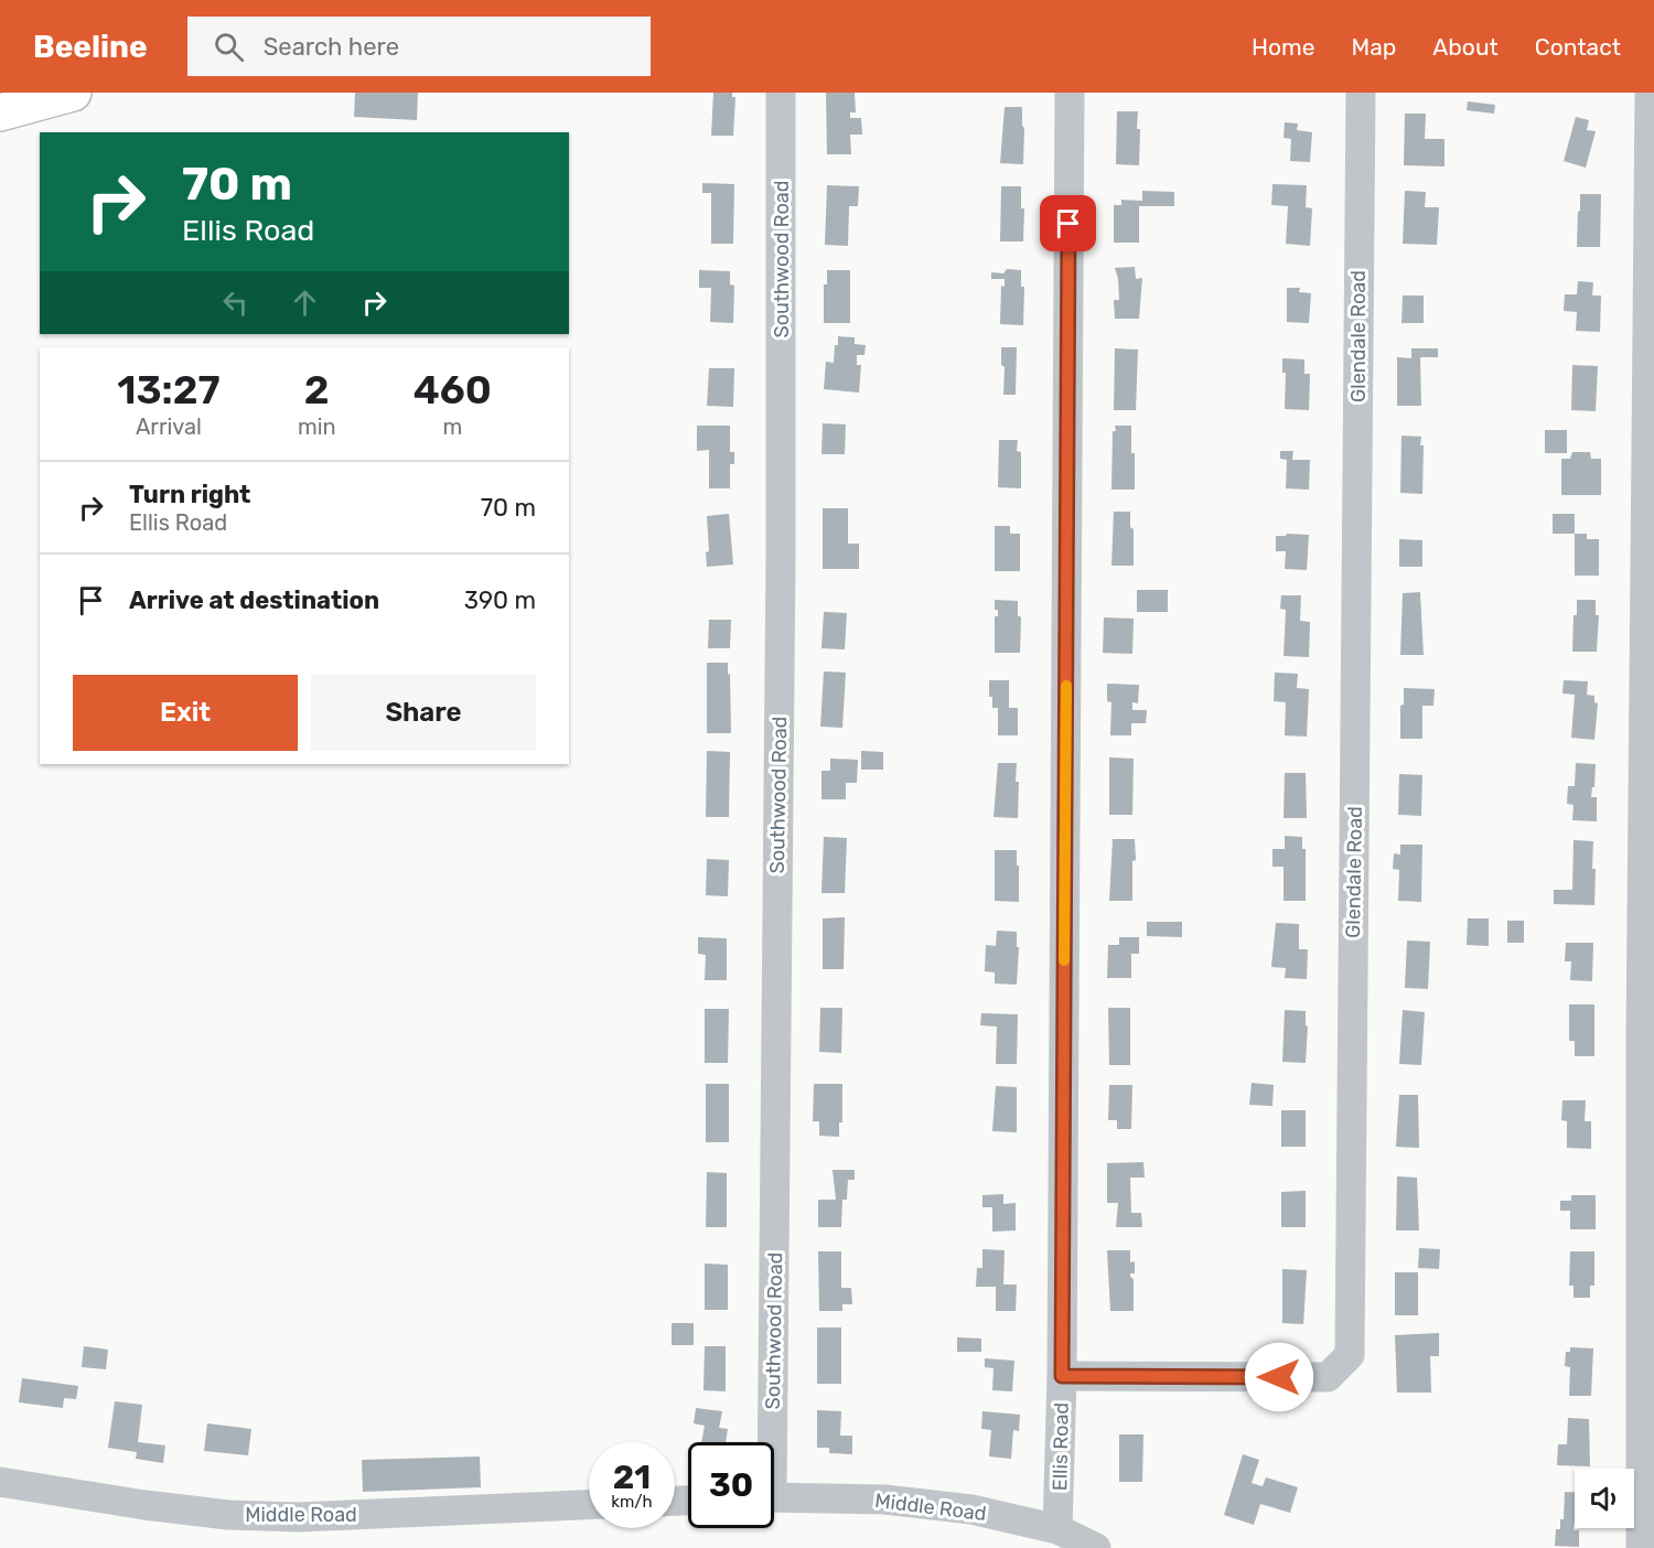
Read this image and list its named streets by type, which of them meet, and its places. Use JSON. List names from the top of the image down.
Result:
{
  "streets": {
    "street": [
      "Southwood Road",
      "Glendale Road",
      "Ellis Road",
      "Middle Road"
    ]
  },
  "crossings": [
    ["Glendale Road", "Ellis Road"],
    ["Ellis Road", "Middle Road"]
  ],
  "page": {
    "header": "Beeline",
    "search": "Search here",
    "nav": [
      "Home",
      "Map",
      "About",
      "Contact"
    ],
    "turn": ["70 m", "Ellis Road"],
    "eta": [
      "13:27",
      "Arrival",
      "2",
      "min",
      "460",
      "m"
    ],
    "list": [
      {
        "name": "Turn right",
        "note": "Ellis Road",
        "value": "70 m"
      },
      {
        "name": "Arrive at destination",
        "value": "390 m"
      }
    ],
    "buttons": ["Exit", "Share"],
    "speed": "21 km/h",
    "limit": "30"
  }
}
